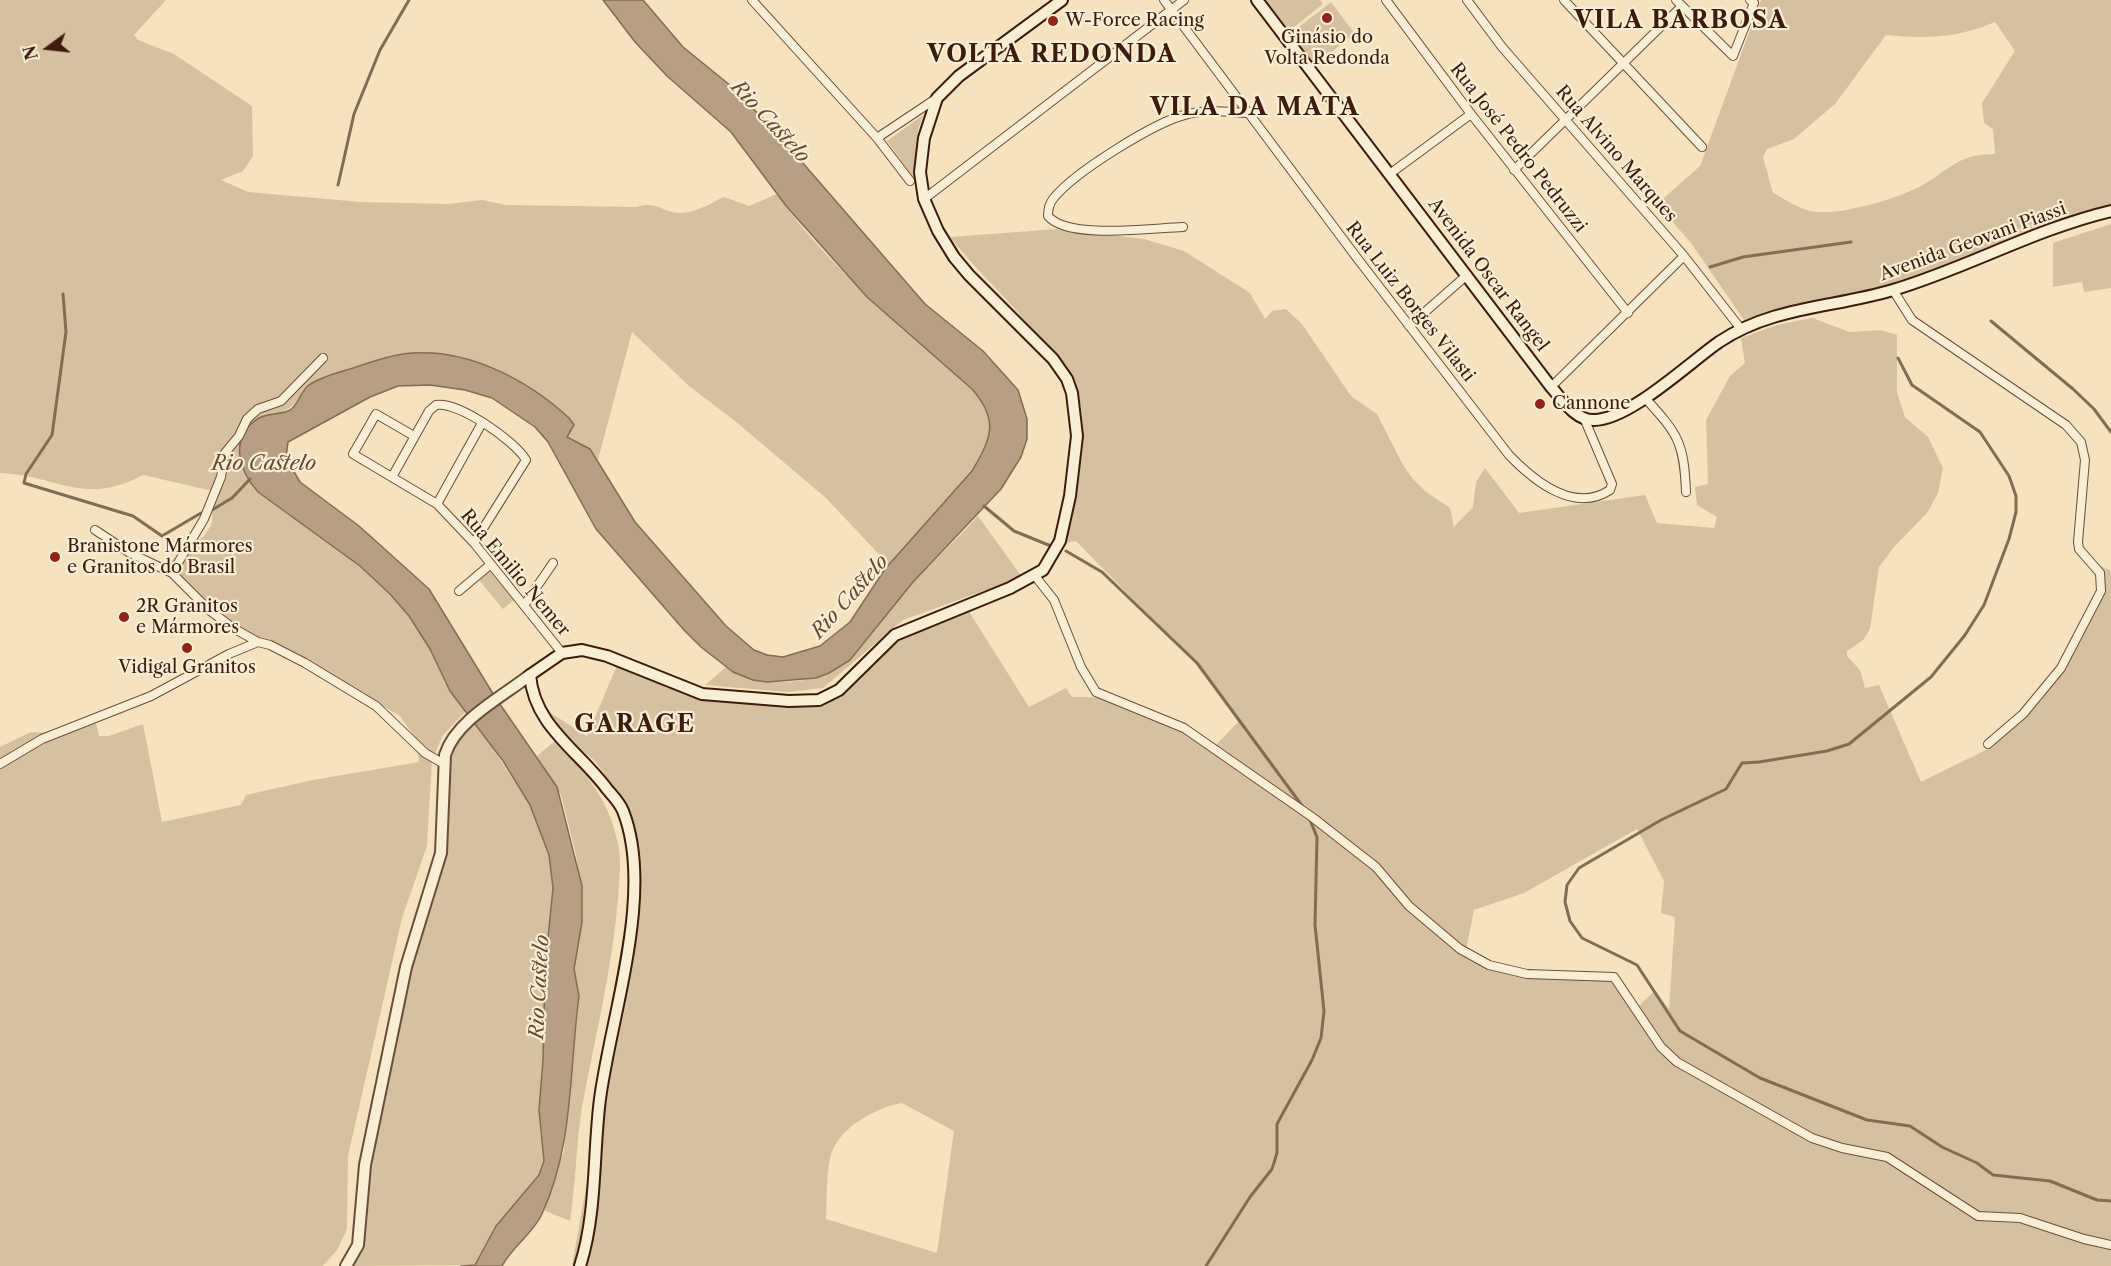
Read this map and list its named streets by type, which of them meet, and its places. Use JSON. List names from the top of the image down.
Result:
{
  "streets": {
    "main road": ["Avenida Geovani Piassi", "Avenida Oscar Rangel"],
    "street": [
      "Rua José Pedro Pedruzzi",
      "Rua Alvino Marques",
      "Rua Luiz Borges Vilasti",
      "Rua Emilio Nemer"
    ]
  },
  "crossings": [
    ["Rua Alvino Marques", "Avenida Geovani Piassi"],
    ["Avenida Oscar Rangel", "Rua Luiz Borges Vilasti"]
  ],
  "districts": [
    "VILA BARBOSA",
    "VOLTA REDONDA",
    "VILA DA MATA",
    "GARAGE"
  ],
  "water": ["Rio Castelo"],
  "places": [
    "Ginásio do Volta Redonda",
    "W-Force Racing",
    "Cannone",
    "Branistone Mármores e Granitos do Brasil",
    "2R Granitos e Mármores",
    "Vidigal Granitos"
  ],
  "north": "left"
}
